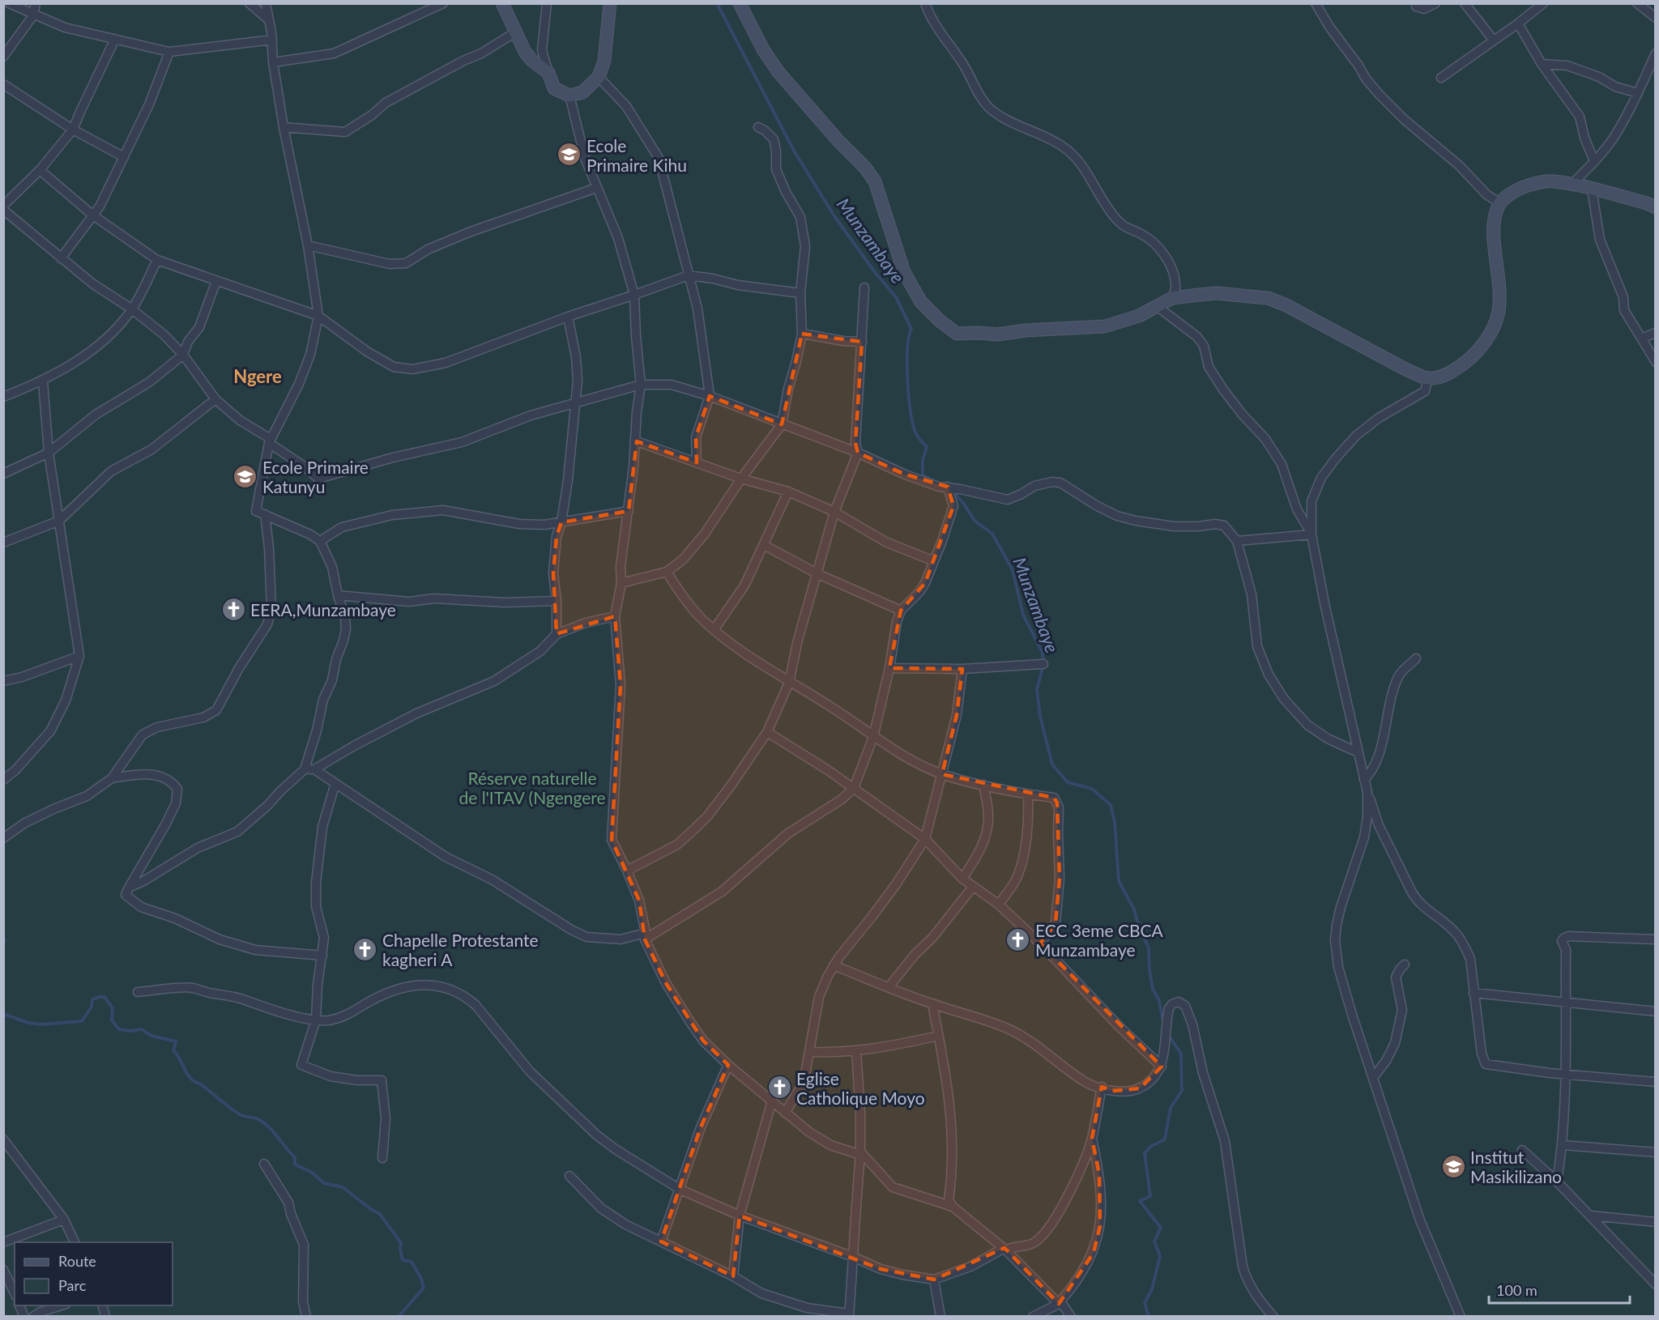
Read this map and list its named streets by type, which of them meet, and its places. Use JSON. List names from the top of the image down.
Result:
{
  "districts": ["Ngere"],
  "water": ["Munzambaye"],
  "parks": ["Réserve naturelle de l'ITAV (Ngengere"],
  "places": {
    "school or university": ["Ecole Primaire Kihu", "Ecole Primaire Katunyu", "Institut Masikilizano"],
    "church": [
      "EERA,Munzambaye",
      "ECC 3eme CBCA Munzambaye",
      "Chapelle Protestante kagheri A",
      "Eglise Catholique Moyo"
    ]
  },
  "legend": ["Route", "Parc"],
  "scale_bar": "100 m"
}
